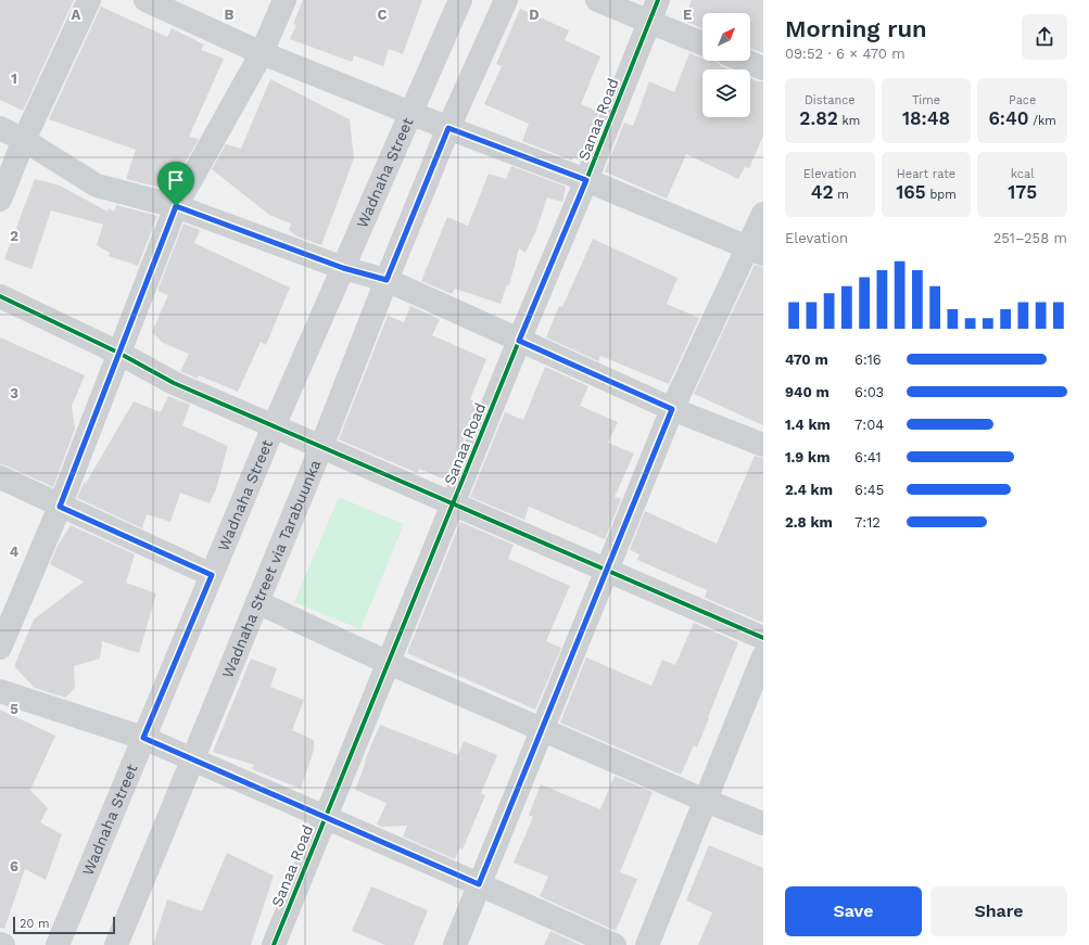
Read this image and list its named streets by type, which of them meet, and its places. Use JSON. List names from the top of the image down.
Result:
{
  "streets": {
    "main road": ["Wadnaha Street", "Wadnaha Street via Tarabuunka"],
    "street": ["Sanaa Road"]
  },
  "scale_bar": "20 m",
  "north": "top right",
  "page": {
    "heading": ["Morning run", "09:52 · 6 × 470 m"],
    "stats": [
      ["Distance", "2.82 km"],
      ["Time", "18:48"],
      ["Pace", "6:40 /km"],
      ["Elevation", "42 m"],
      ["Heart rate", "165 bpm"],
      ["kcal", "175"]
    ],
    "chart": ["Elevation", "251–258 m"],
    "list": [
      {
        "name": "470 m",
        "note": "6:16"
      },
      {
        "name": "940 m",
        "note": "6:03"
      },
      {
        "name": "1.4 km",
        "note": "7:04"
      },
      {
        "name": "1.9 km",
        "note": "6:41"
      },
      {
        "name": "2.4 km",
        "note": "6:45"
      },
      {
        "name": "2.8 km",
        "note": "7:12"
      }
    ],
    "buttons": ["Save", "Share"],
    "scale": "20 m"
  },
  "grid": {
    "columns": [
      "A",
      "B",
      "C",
      "D",
      "E"
    ],
    "rows": [
      "1",
      "2",
      "3",
      "4",
      "5",
      "6"
    ]
  }
}
